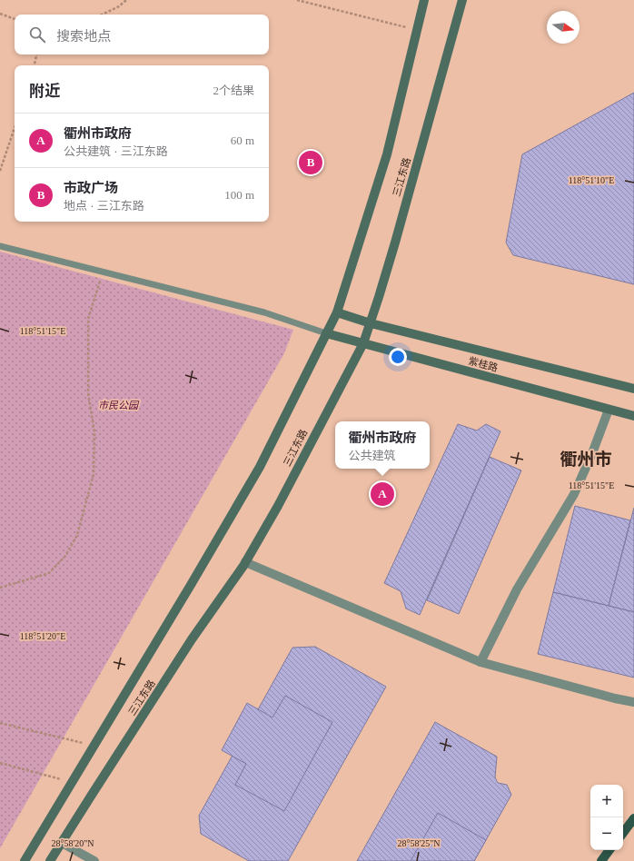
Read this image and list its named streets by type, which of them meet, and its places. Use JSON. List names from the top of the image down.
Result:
{
  "streets": {
    "main road": ["三江东路", "紫桂路"]
  },
  "crossings": [
    ["三江东路", "紫桂路"]
  ],
  "districts": ["衢州市"],
  "parks": ["市民公园"],
  "north": "right",
  "page": {
    "search": "搜索地点",
    "heading": ["附近", "2个结果"],
    "list": [
      {
        "mark": "A",
        "name": "衢州市政府",
        "note": "公共建筑 · 三江东路",
        "value": "60 m"
      },
      {
        "mark": "B",
        "name": "市政广场",
        "note": "地点 · 三江东路",
        "value": "100 m"
      }
    ],
    "pins": ["B", "A"],
    "popup": ["衢州市政府", "公共建筑"],
    "map_buttons": ["+", "−"]
  },
  "coordinates": [
    "118°51'10\"E",
    "118°51'15\"E",
    "118°51'20\"E",
    "28°58'20\"N",
    "28°58'25\"N"
  ]
}
